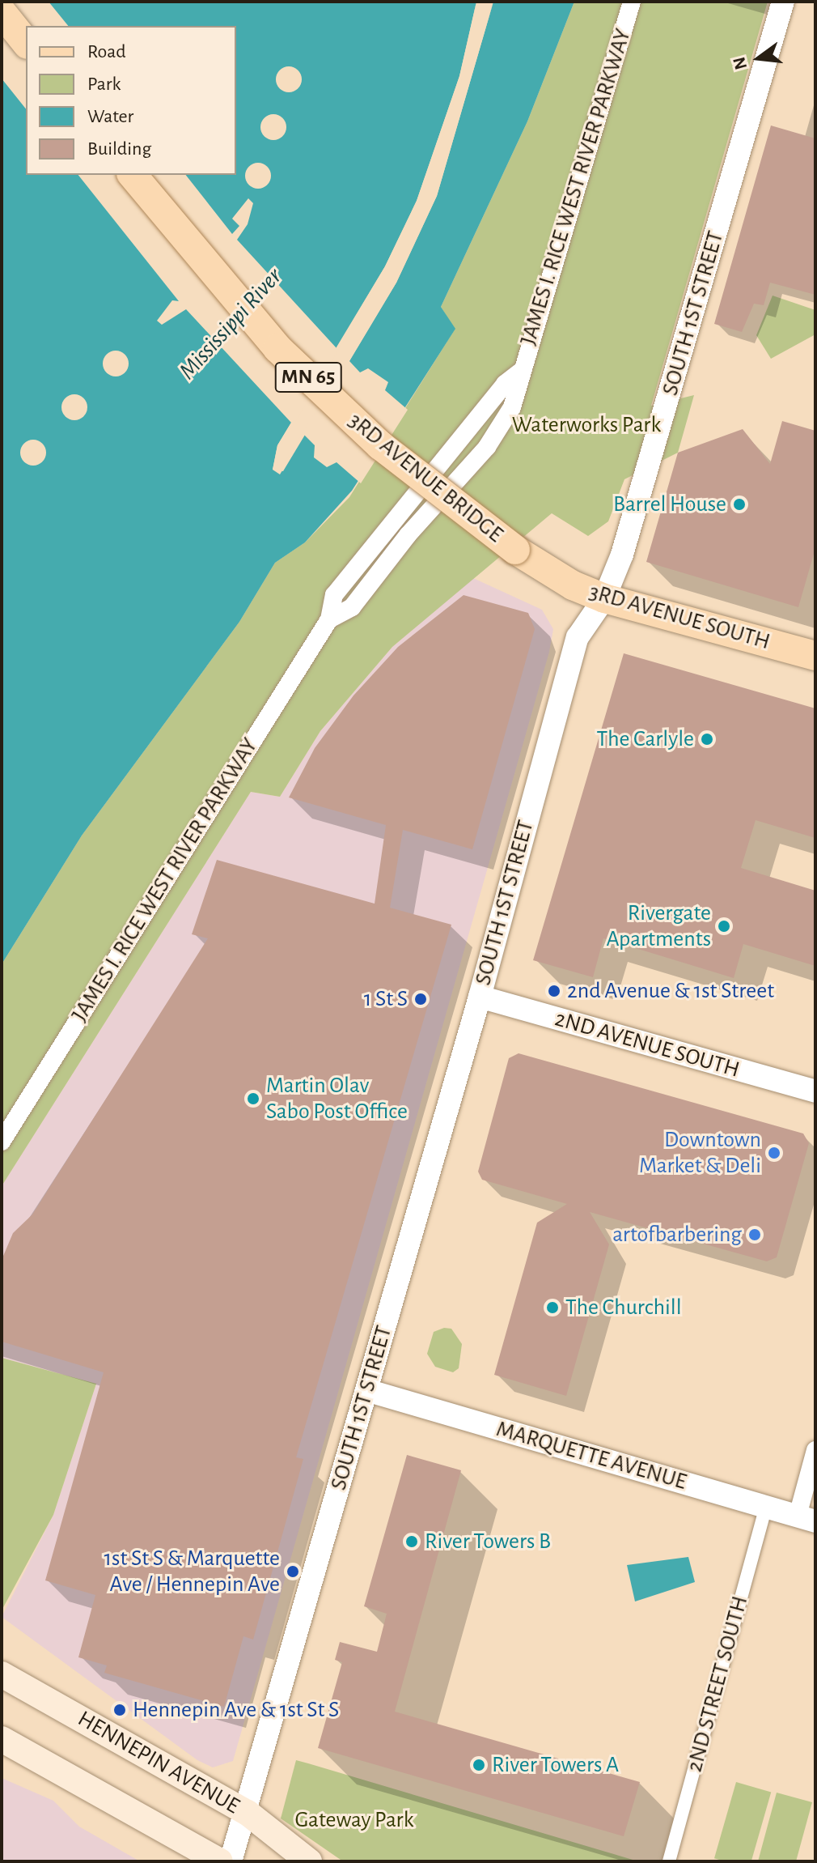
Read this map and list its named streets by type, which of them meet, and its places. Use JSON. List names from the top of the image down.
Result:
{
  "streets": {
    "main road": [
      "MN 65",
      "3RD AVENUE BRIDGE",
      "3RD AVENUE SOUTH",
      "HENNEPIN AVENUE"
    ],
    "street": [
      "JAMES I. RICE WEST RIVER PARKWAY",
      "SOUTH 1ST STREET",
      "2ND AVENUE SOUTH",
      "MARQUETTE AVENUE",
      "2ND STREET SOUTH"
    ]
  },
  "crossings": [
    ["SOUTH 1ST STREET", "3RD AVENUE SOUTH"],
    ["SOUTH 1ST STREET", "2ND AVENUE SOUTH"],
    ["SOUTH 1ST STREET", "MARQUETTE AVENUE"],
    ["SOUTH 1ST STREET", "HENNEPIN AVENUE"],
    ["3RD AVENUE BRIDGE", "3RD AVENUE SOUTH"],
    ["MARQUETTE AVENUE", "2ND STREET SOUTH"]
  ],
  "water": ["Mississippi River"],
  "parks": ["Waterworks Park", "Gateway Park"],
  "places": [
    "Barrel House",
    "The Carlyle",
    "Rivergate Apartments",
    "2nd Avenue & 1st Street",
    "1 St S",
    "Martin Olav Sabo Post Office",
    "Downtown Market & Deli",
    "artofbarbering",
    "The Churchill",
    "River Towers B",
    "1st St S & Marquette Ave / Hennepin Ave",
    "Hennepin Ave & 1st St S",
    "River Towers A"
  ],
  "legend": [
    "Road",
    "Park",
    "Water",
    "Building"
  ],
  "north": "left"
}
